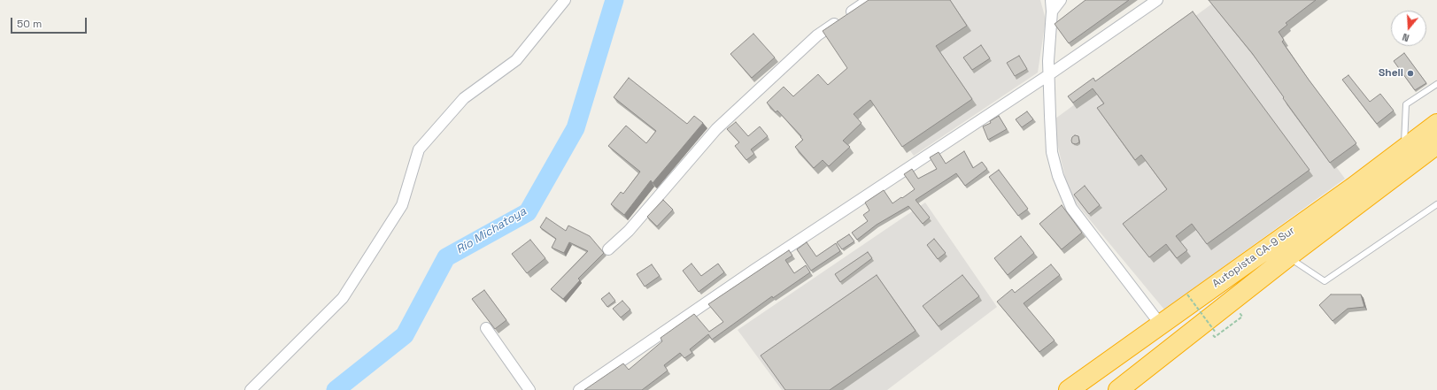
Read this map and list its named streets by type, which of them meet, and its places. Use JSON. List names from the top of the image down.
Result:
{
  "streets": {
    "highway": ["Autopista CA-9 Sur"]
  },
  "water": ["Río Michatoya"],
  "places": ["Shell"],
  "scale_bar": "50 m",
  "north": "bottom"
}
